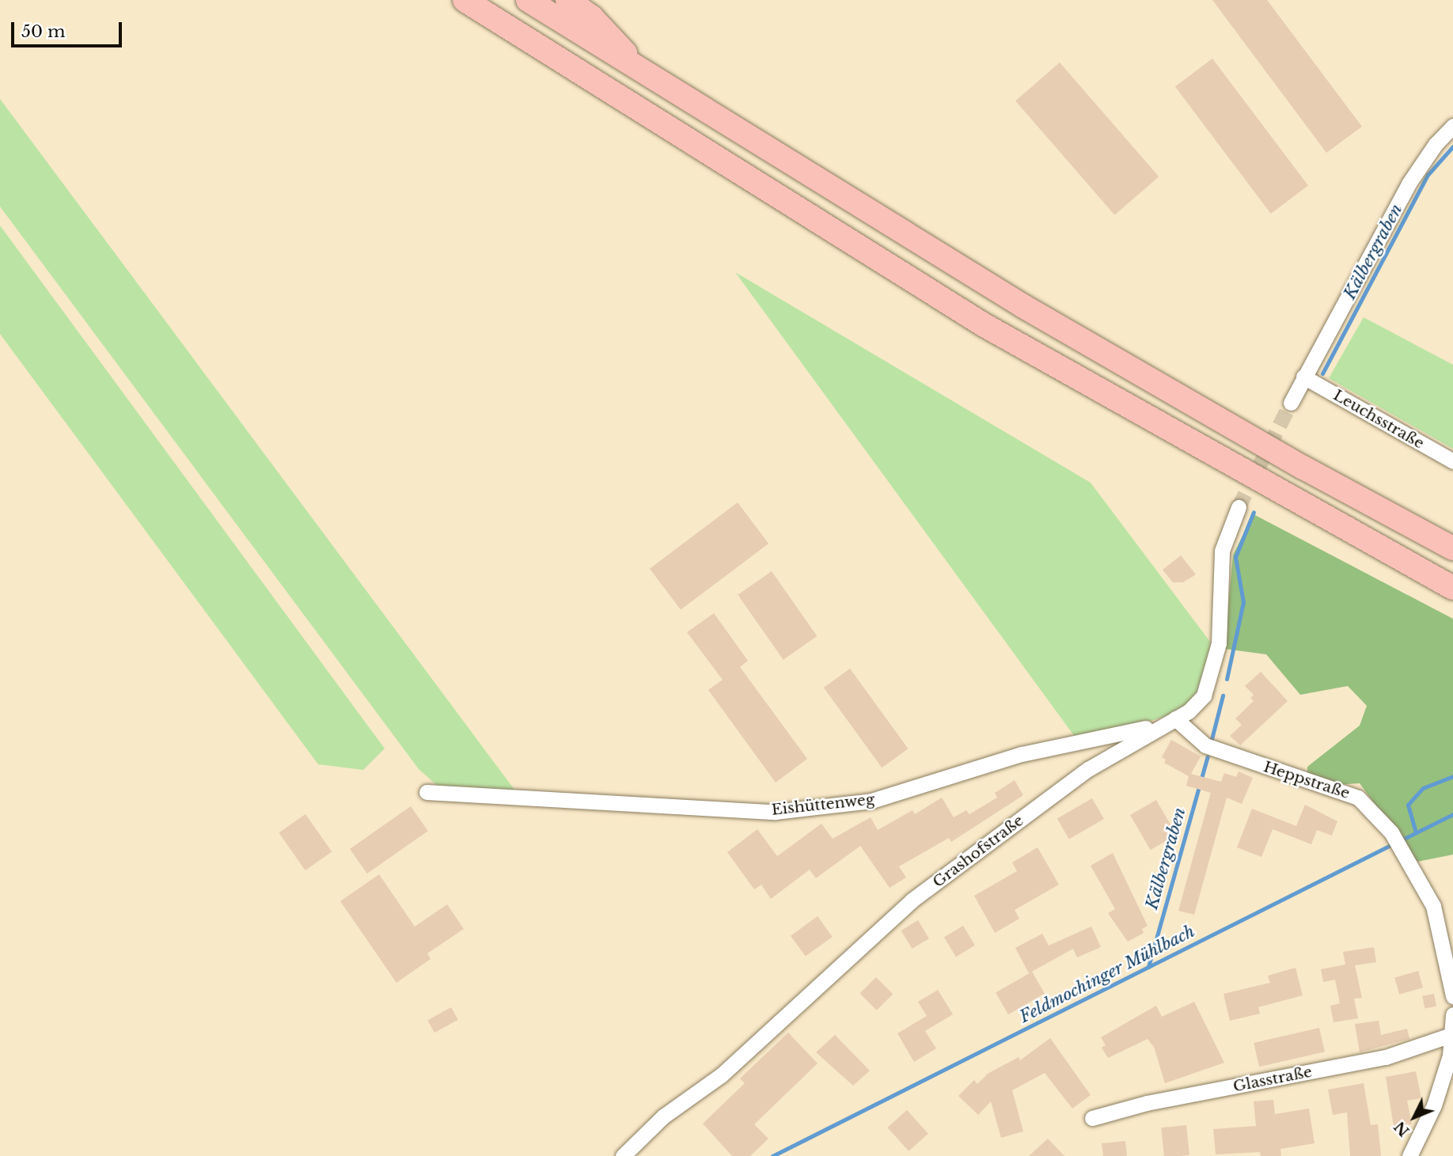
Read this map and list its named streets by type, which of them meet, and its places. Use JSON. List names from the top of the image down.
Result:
{
  "streets": {
    "street": [
      "Leuchsstraße",
      "Heppstraße",
      "Eishüttenweg",
      "Grashofstraße",
      "Glasstraße"
    ]
  },
  "crossings": [
    ["Heppstraße", "Eishüttenweg"],
    ["Heppstraße", "Grashofstraße"],
    ["Eishüttenweg", "Grashofstraße"]
  ],
  "water": ["Kälbergraben", "Feldmochinger Mühlbach"],
  "scale_bar": "50 m",
  "north": "bottom left"
}
